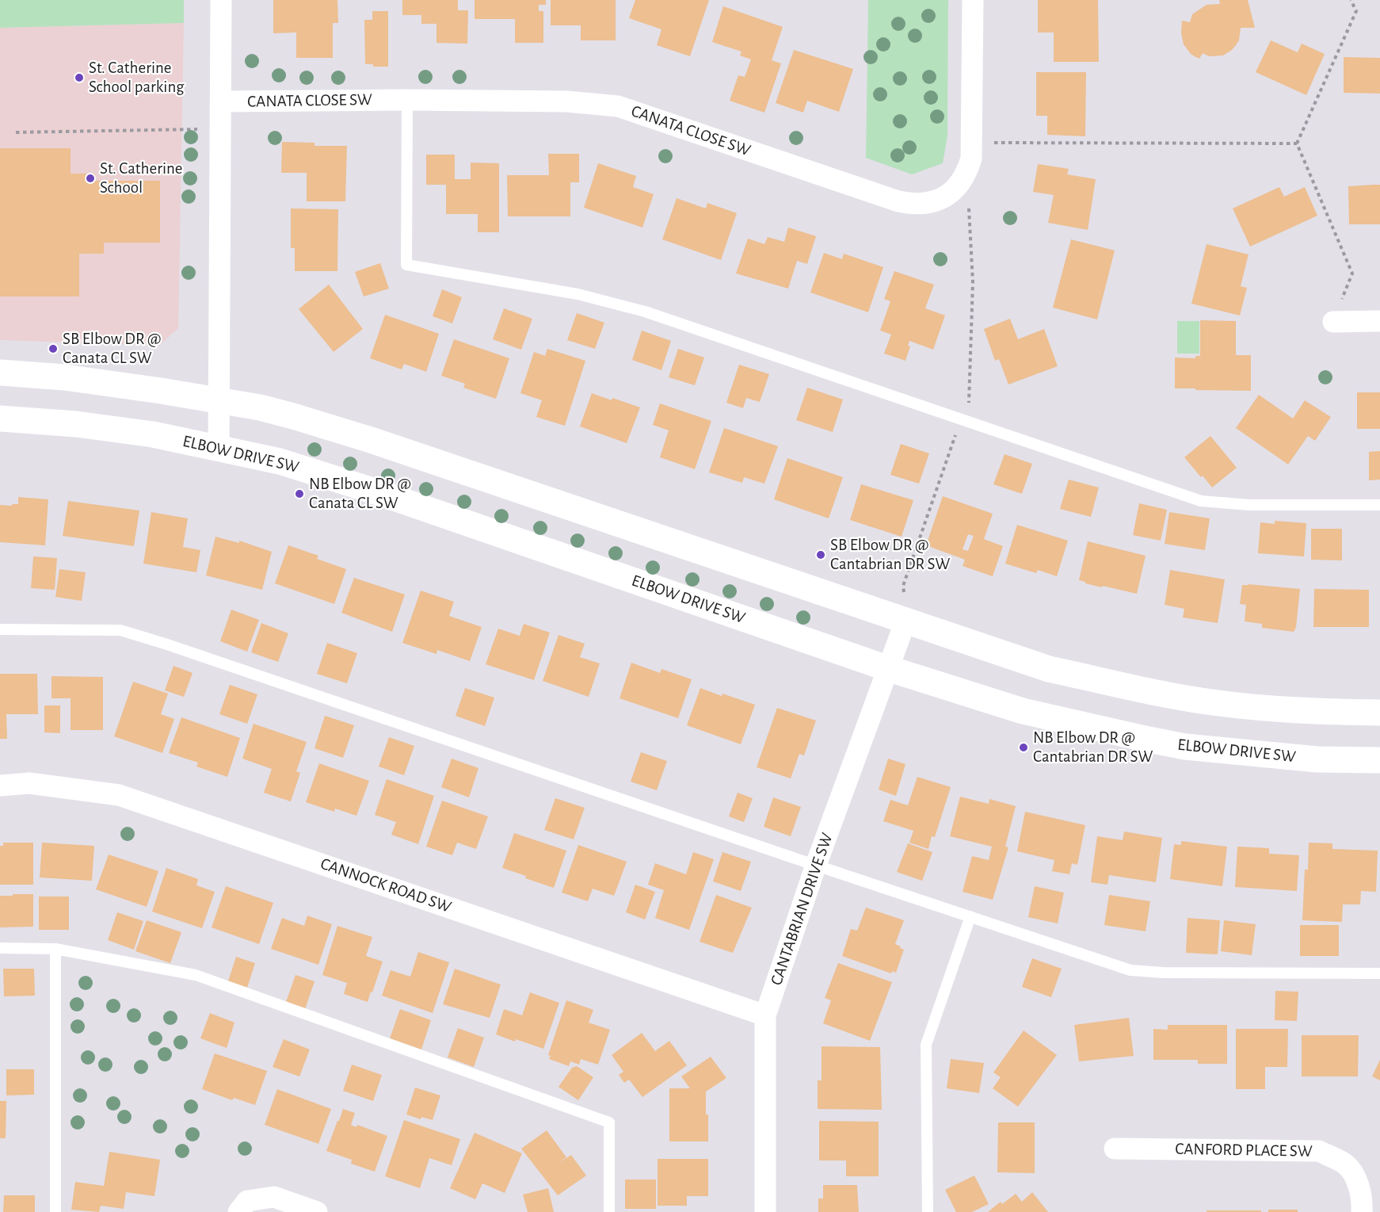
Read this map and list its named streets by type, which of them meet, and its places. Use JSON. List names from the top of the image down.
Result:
{
  "streets": {
    "street": [
      "CANATA CLOSE SW",
      "ELBOW DRIVE SW",
      "CANNOCK ROAD SW",
      "CANTABRIAN DRIVE SW",
      "CANFORD PLACE SW"
    ]
  },
  "crossings": [
    ["ELBOW DRIVE SW", "CANTABRIAN DRIVE SW"],
    ["CANNOCK ROAD SW", "CANTABRIAN DRIVE SW"]
  ],
  "places": [
    "St. Catherine School parking",
    "St. Catherine School",
    "SB Elbow DR @ Canata CL SW",
    "NB Elbow DR @ Canata CL SW",
    "SB Elbow DR @ Cantabrian DR SW",
    "NB Elbow DR @ Cantabrian DR SW"
  ]
}
